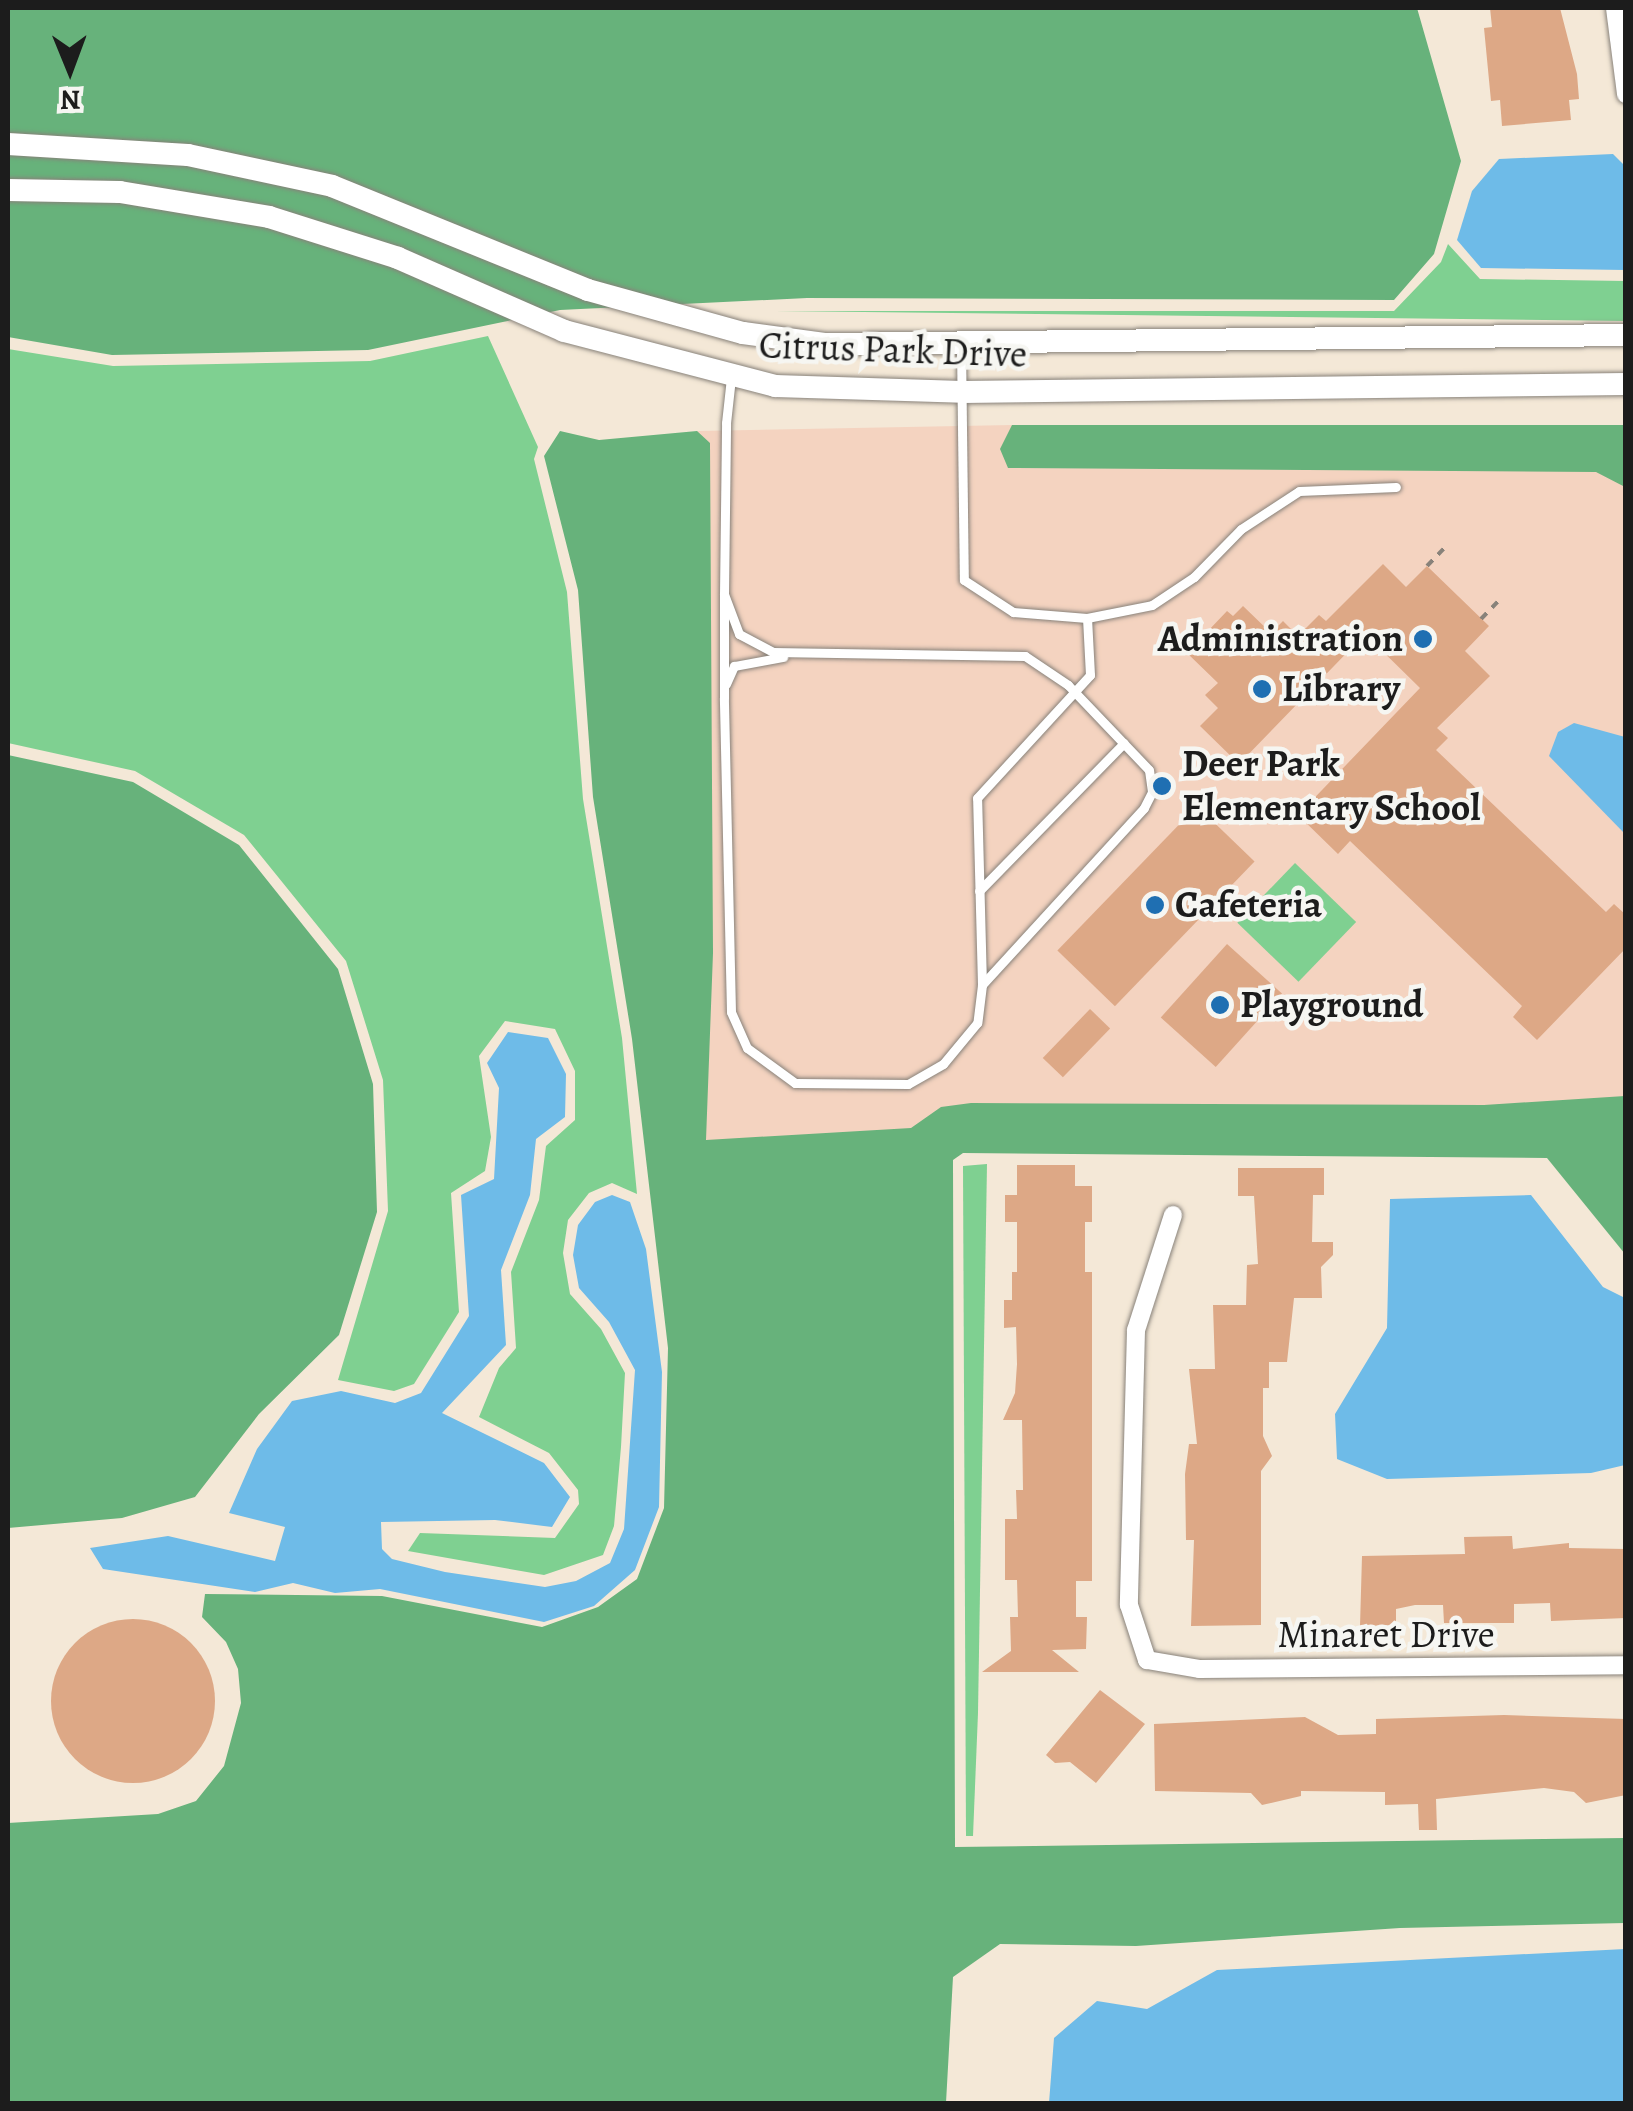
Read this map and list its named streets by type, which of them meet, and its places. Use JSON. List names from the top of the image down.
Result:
{
  "streets": {
    "street": ["Citrus Park Drive", "Minaret Drive"]
  },
  "places": [
    "Administration",
    "Library",
    "Deer Park Elementary School",
    "Cafeteria",
    "Playground"
  ],
  "north": "bottom"
}
